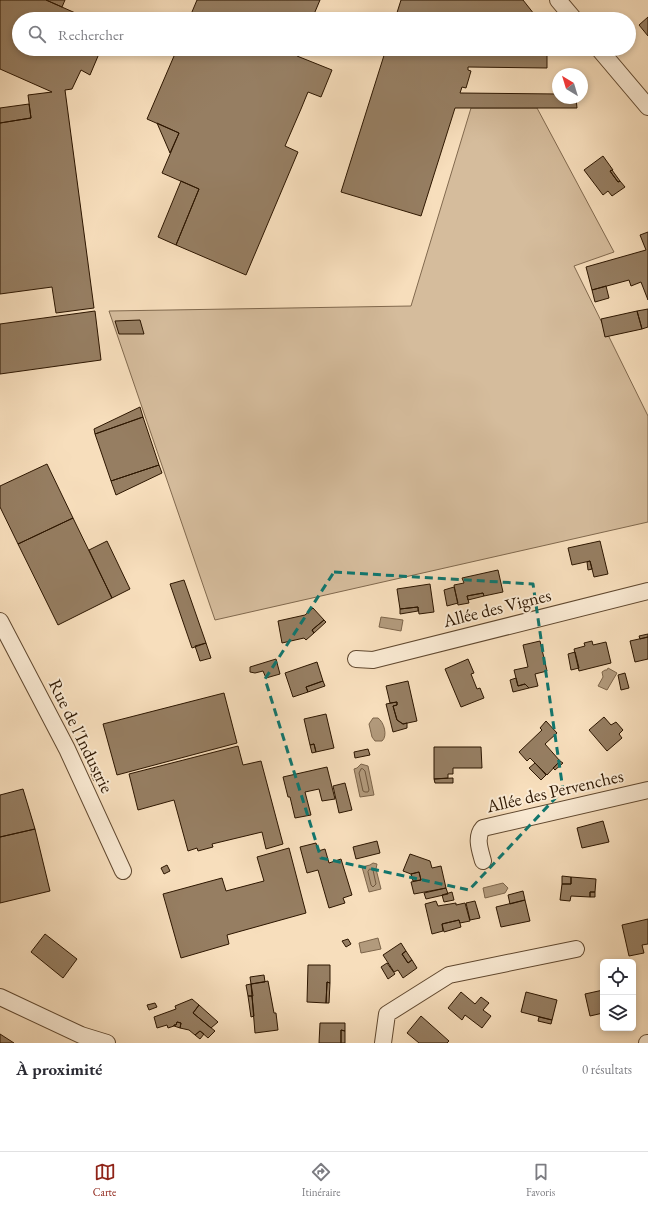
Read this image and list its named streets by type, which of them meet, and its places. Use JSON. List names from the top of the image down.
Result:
{
  "streets": {
    "street": ["Allée des Vignes", "Rue de l'Industrie", "Allée des Pervenches"]
  },
  "north": "top left",
  "page": {
    "search": "Rechercher",
    "heading": ["À proximité", "0 résultats"],
    "nav": ["Carte", "Itinéraire", "Favoris"]
  }
}
